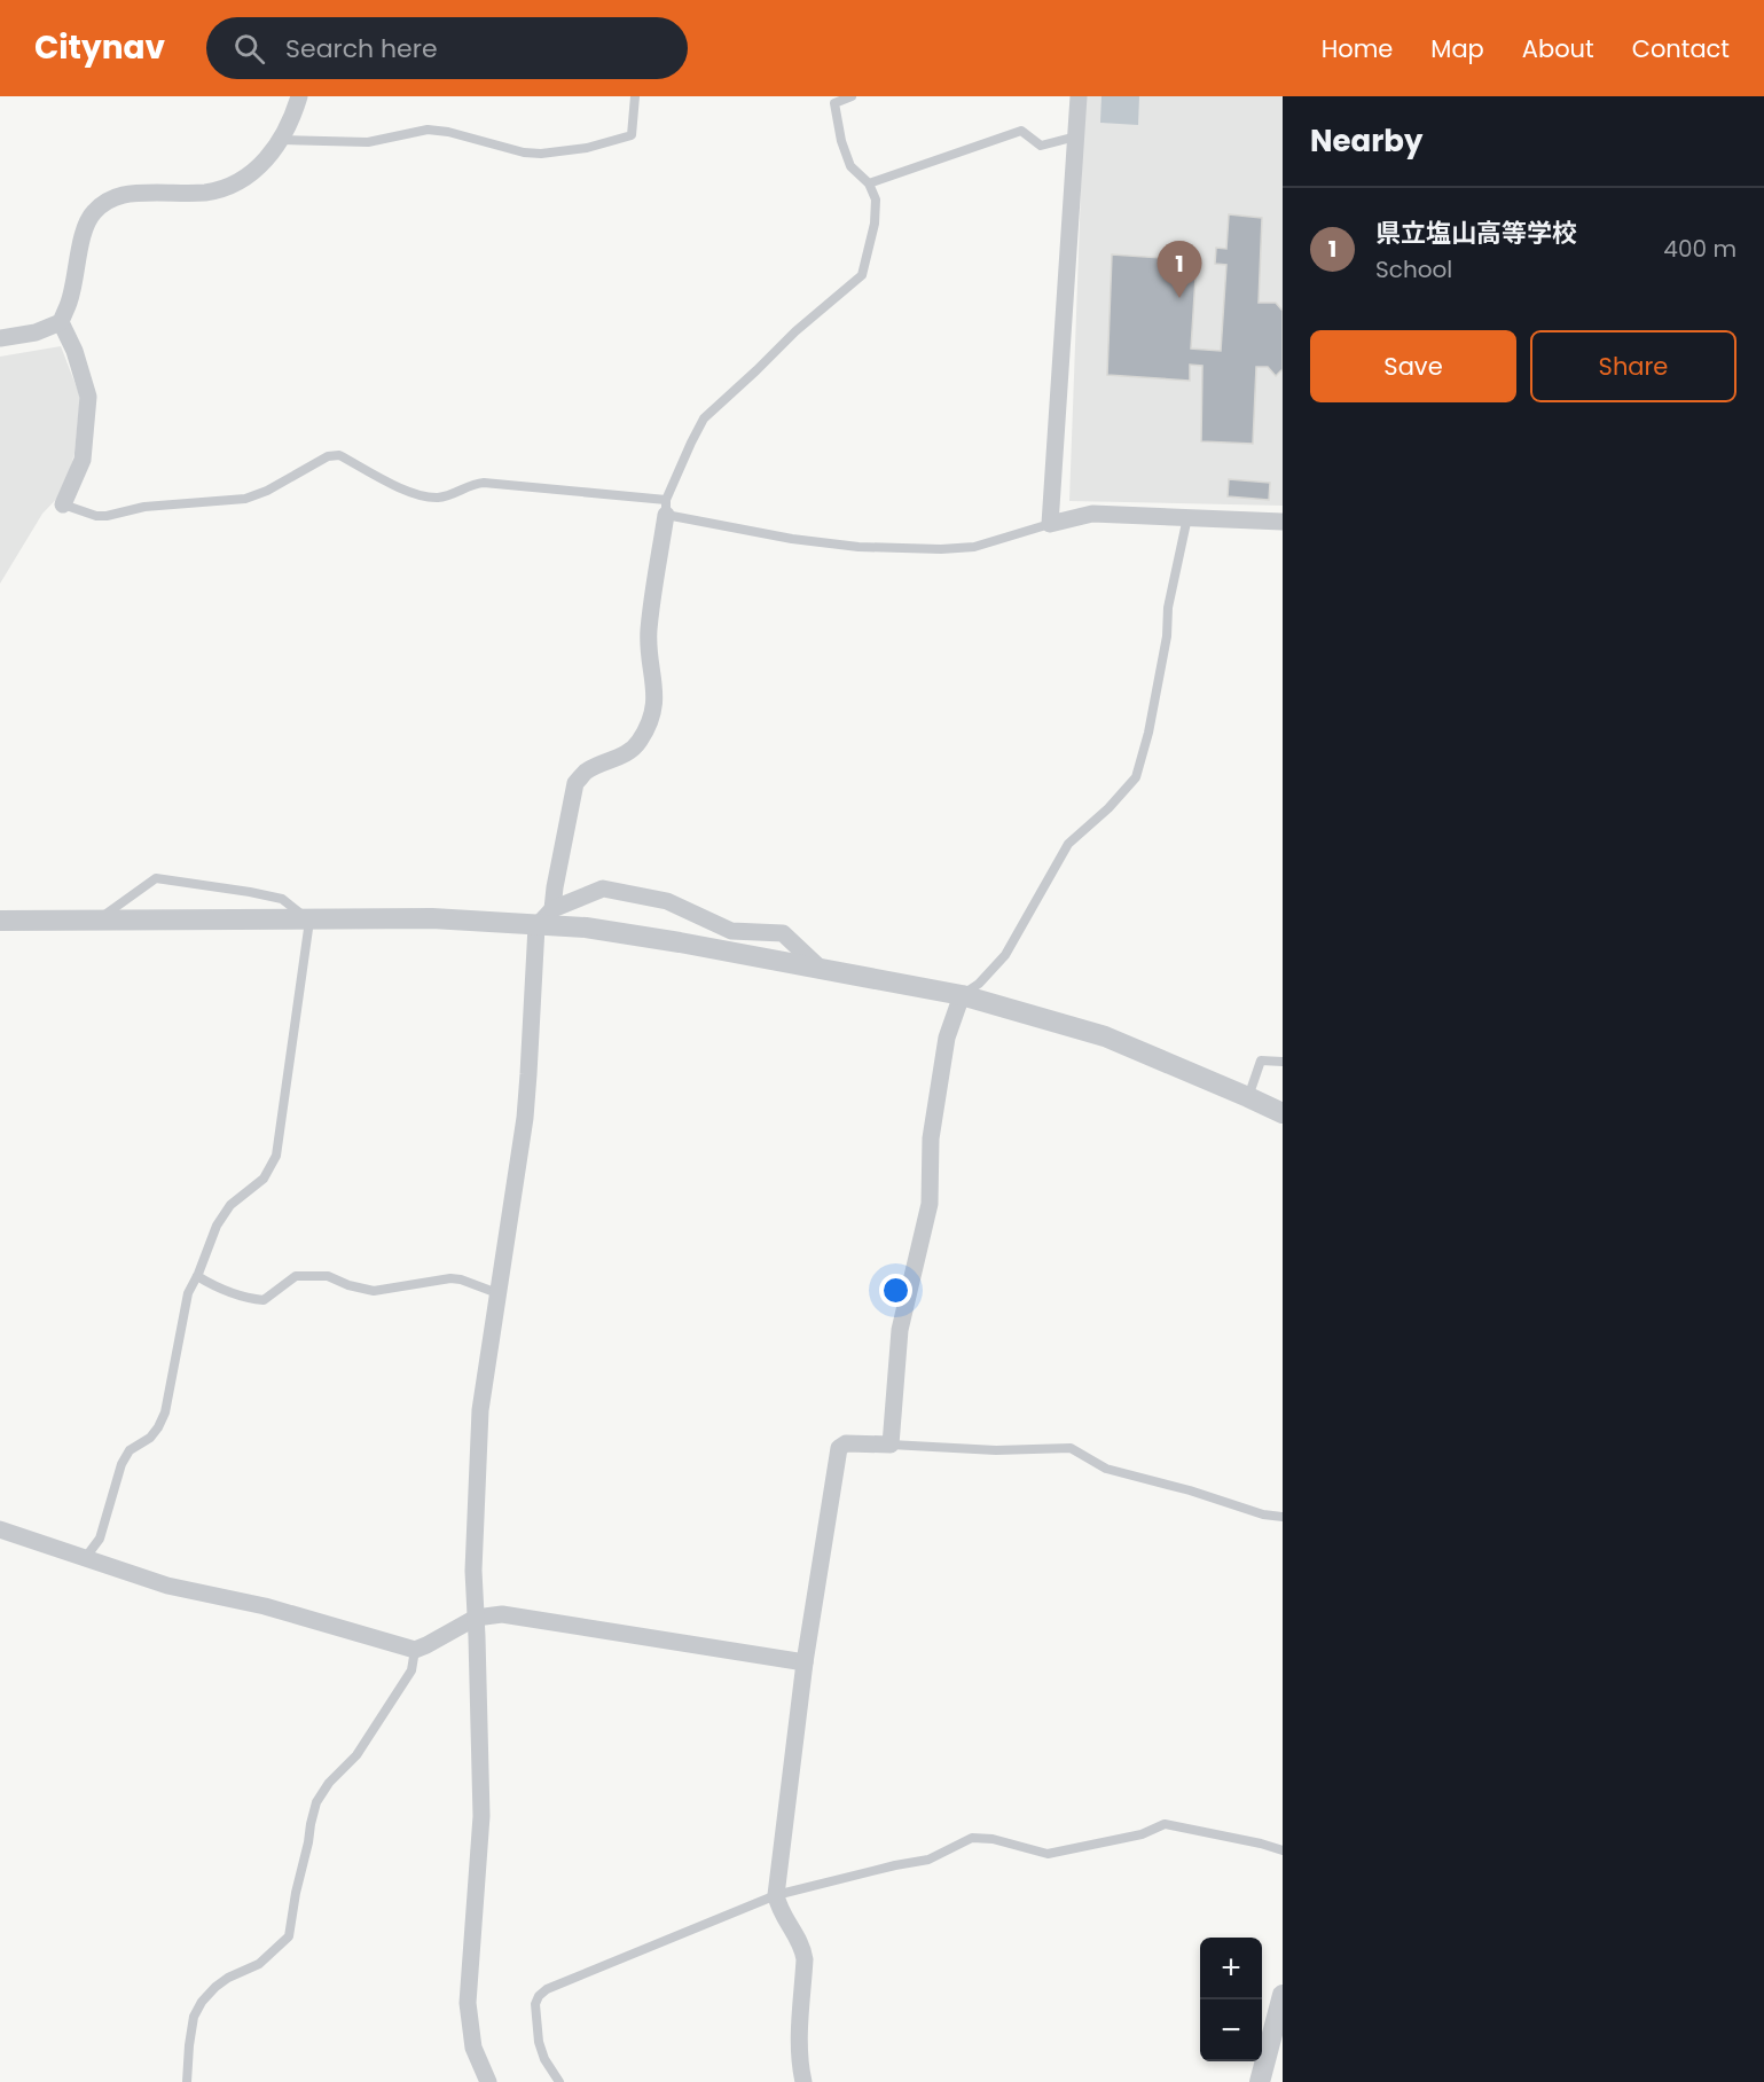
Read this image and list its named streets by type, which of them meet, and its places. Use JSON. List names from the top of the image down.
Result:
{
  "page": {
    "header": "Citynav",
    "search": "Search here",
    "nav": [
      "Home",
      "Map",
      "About",
      "Contact"
    ],
    "heading": "Nearby",
    "list": [
      {
        "mark": "1",
        "name": "県立塩山高等学校",
        "note": "School",
        "value": "400 m"
      }
    ],
    "pins": "1",
    "buttons": ["Save", "Share"],
    "map_buttons": ["+", "−"]
  }
}
